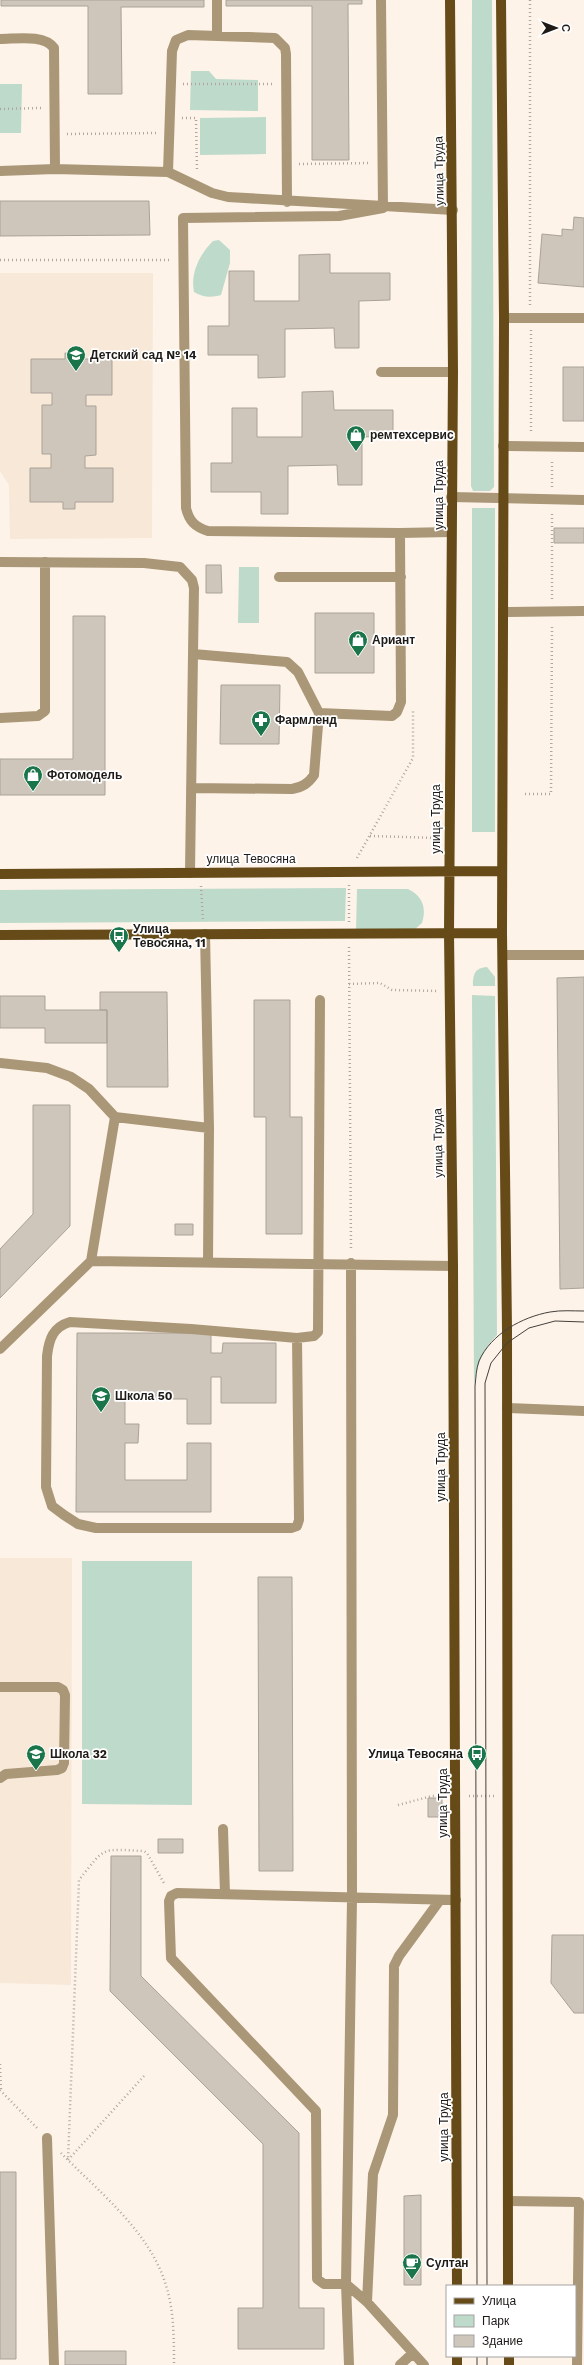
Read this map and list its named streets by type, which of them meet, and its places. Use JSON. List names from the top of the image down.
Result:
{
  "streets": {
    "main road": ["улица Труда", "улица Тевосяна"]
  },
  "crossings": [
    ["улица Труда", "улица Тевосяна"]
  ],
  "places": {
    "school or university": ["Детский сад № 14", "Школа 50", "Школа 32"],
    "shop": ["ремтехсервис", "Ариант", "Фотомодель"],
    "pharmacy": ["Фармленд"],
    "bus stop": ["Улица Тевосяна, 11", "Улица Тевосяна"],
    "cafe": ["Султан"]
  },
  "legend": ["Улица", "Парк", "Здание"],
  "north": "right"
}
